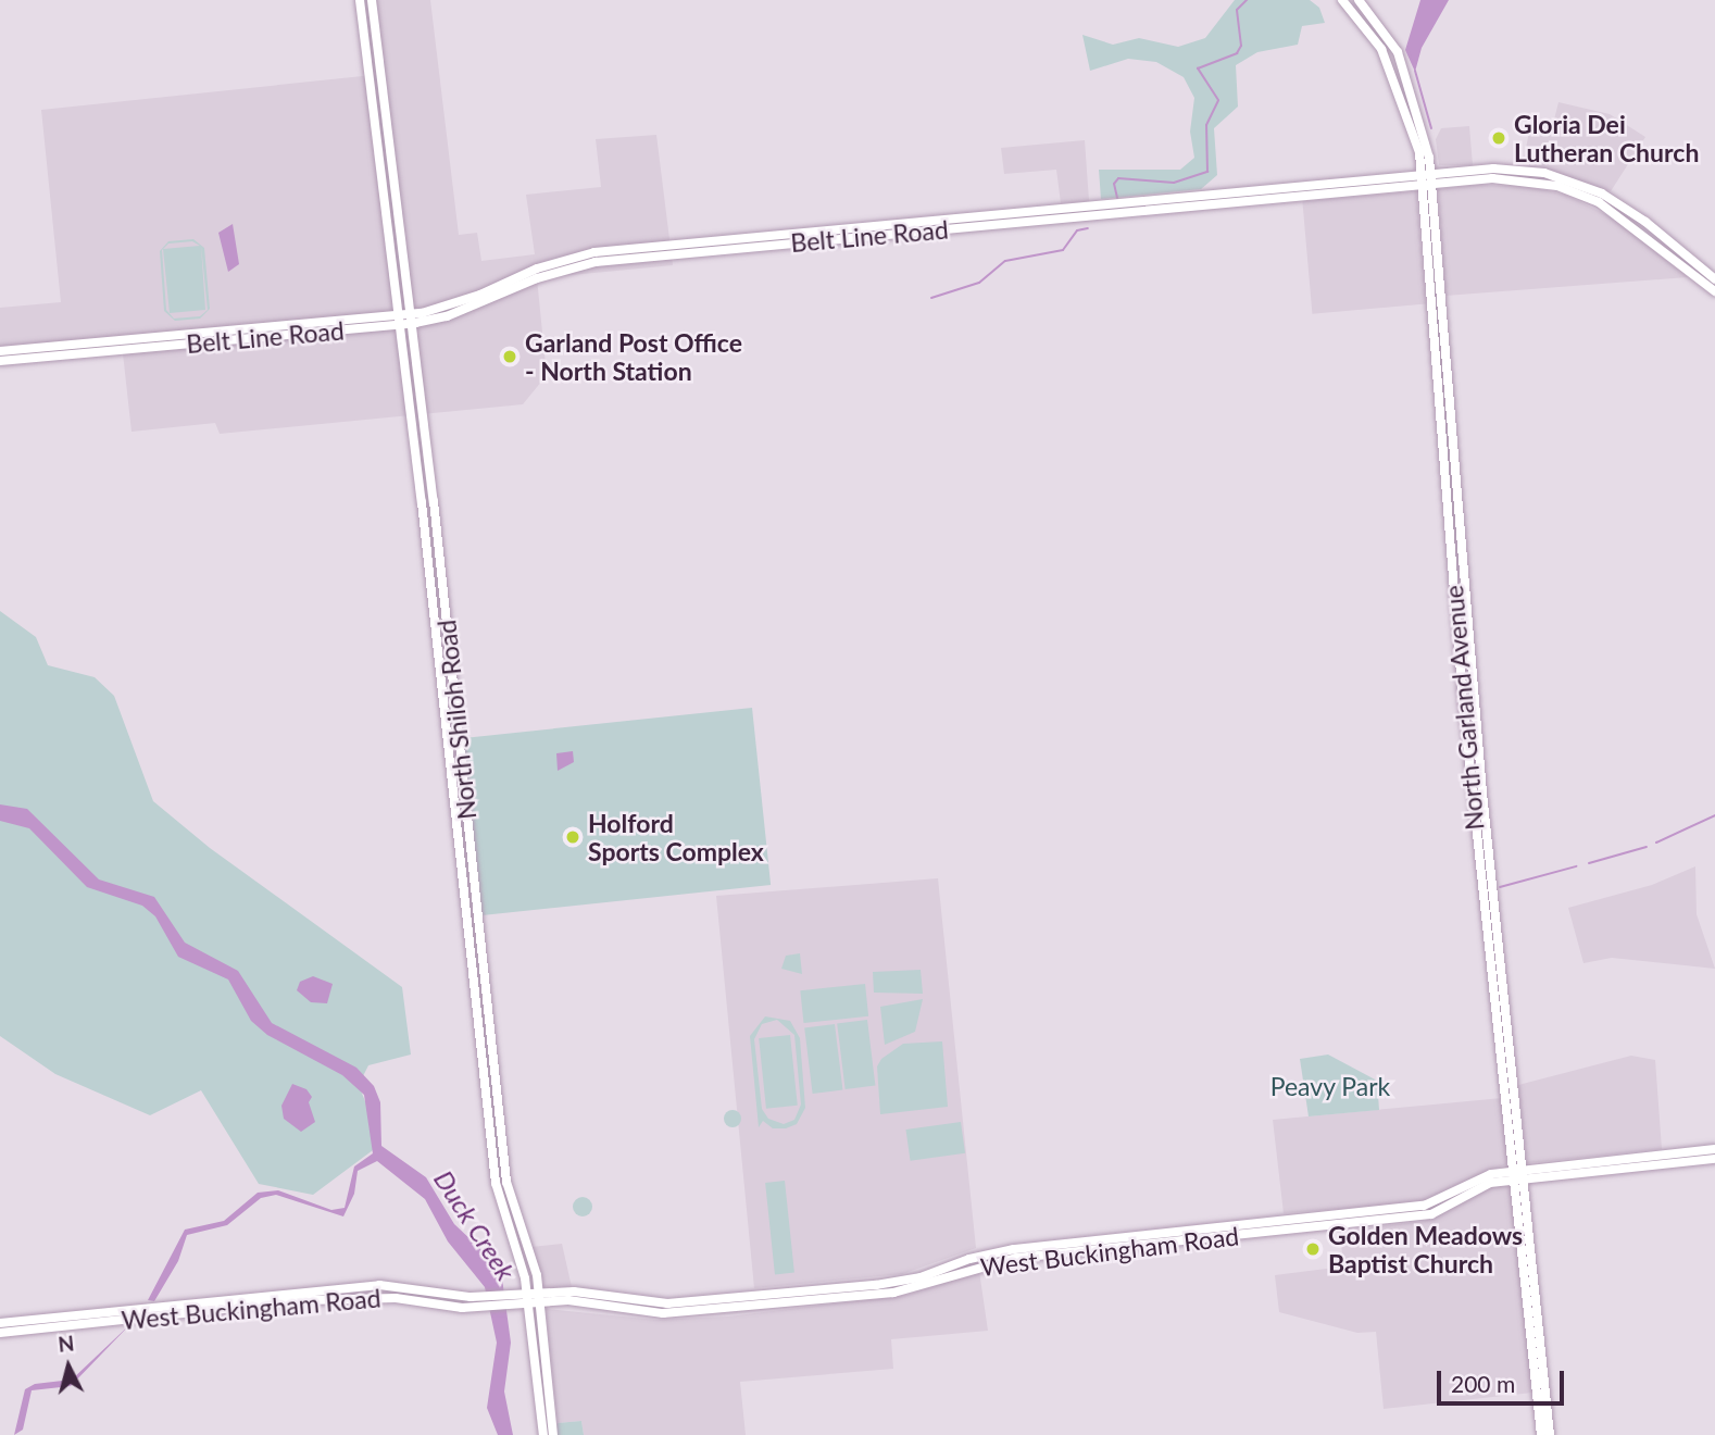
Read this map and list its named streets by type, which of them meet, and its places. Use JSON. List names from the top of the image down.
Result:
{
  "streets": {
    "main road": [
      "Belt Line Road",
      "North Garland Avenue",
      "North Shiloh Road",
      "West Buckingham Road"
    ]
  },
  "crossings": [
    ["Belt Line Road", "North Garland Avenue"],
    ["Belt Line Road", "North Shiloh Road"],
    ["North Garland Avenue", "West Buckingham Road"],
    ["North Shiloh Road", "West Buckingham Road"]
  ],
  "water": ["Duck Creek"],
  "parks": ["Peavy Park"],
  "places": [
    "Gloria Dei Lutheran Church",
    "Garland Post Office - North Station",
    "Holford Sports Complex",
    "Golden Meadows Baptist Church"
  ],
  "scale_bar": "200 m",
  "north": "top"
}
